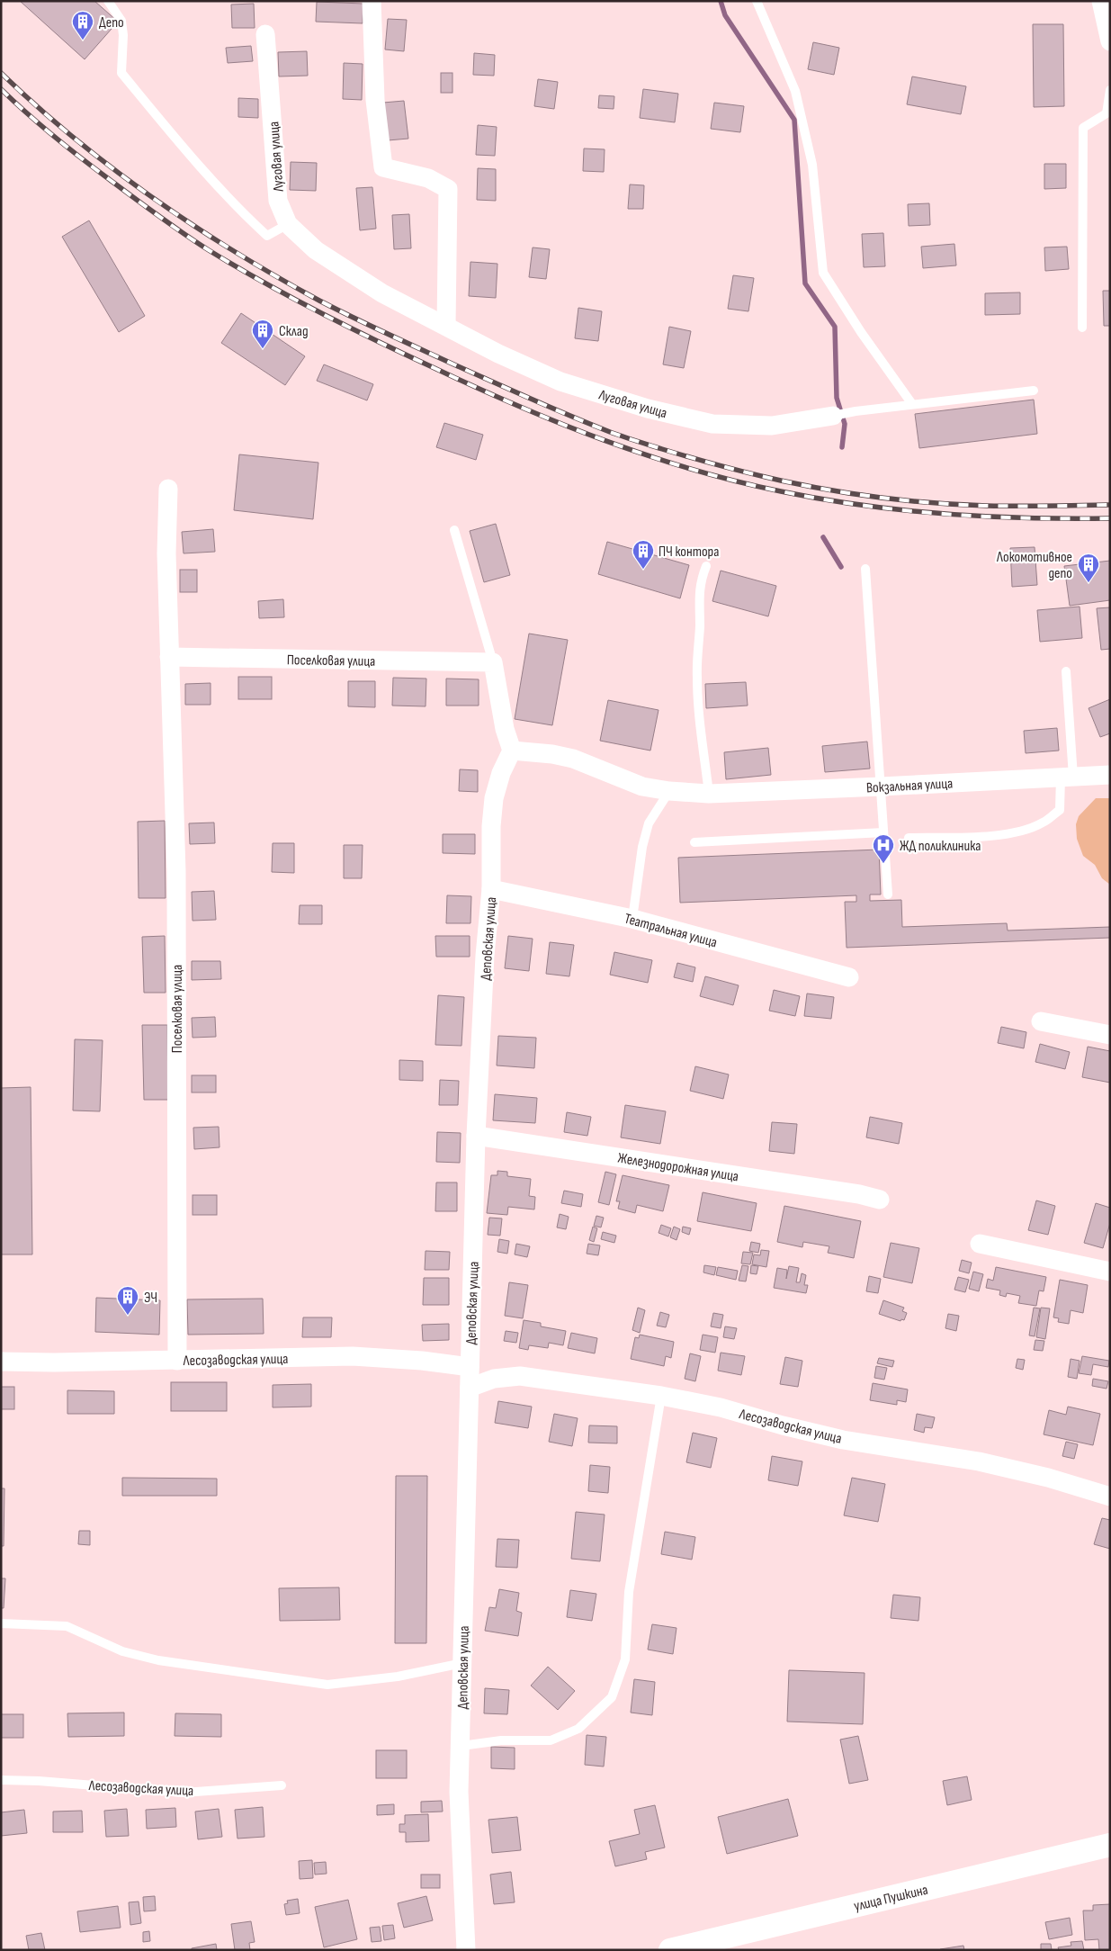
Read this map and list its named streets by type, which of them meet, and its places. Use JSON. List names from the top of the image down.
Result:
{
  "streets": {
    "street": [
      "Луговая улица",
      "Поселковая улица",
      "Вокзальная улица",
      "Театральная улица",
      "Деповская улица",
      "Железнодорожная улица",
      "Лесозаводская улица",
      "улица Пушкина"
    ]
  },
  "crossings": [
    ["Поселковая улица", "Лесозаводская улица"],
    ["Вокзальная улица", "Деповская улица"],
    ["Театральная улица", "Деповская улица"],
    ["Деповская улица", "Железнодорожная улица"],
    ["Деповская улица", "Лесозаводская улица"]
  ],
  "places": {
    "building": [
      "Депо",
      "Склад",
      "ПЧ контора",
      "Локомотивное депо",
      "ЭЧ"
    ],
    "hospital": ["ЖД поликлиника"]
  }
}
